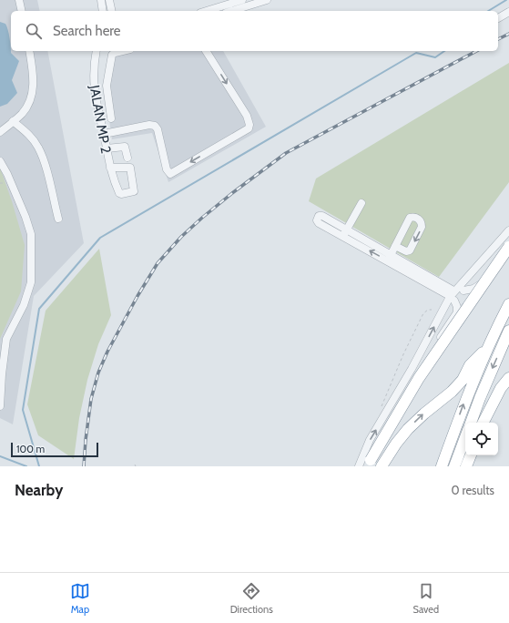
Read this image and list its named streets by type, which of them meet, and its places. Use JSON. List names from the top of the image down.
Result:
{
  "streets": {
    "street": ["JALAN MP 2"]
  },
  "scale_bar": "100 m",
  "page": {
    "search": "Search here",
    "scale": "100 m",
    "heading": ["Nearby", "0 results"],
    "nav": ["Map", "Directions", "Saved"]
  }
}
